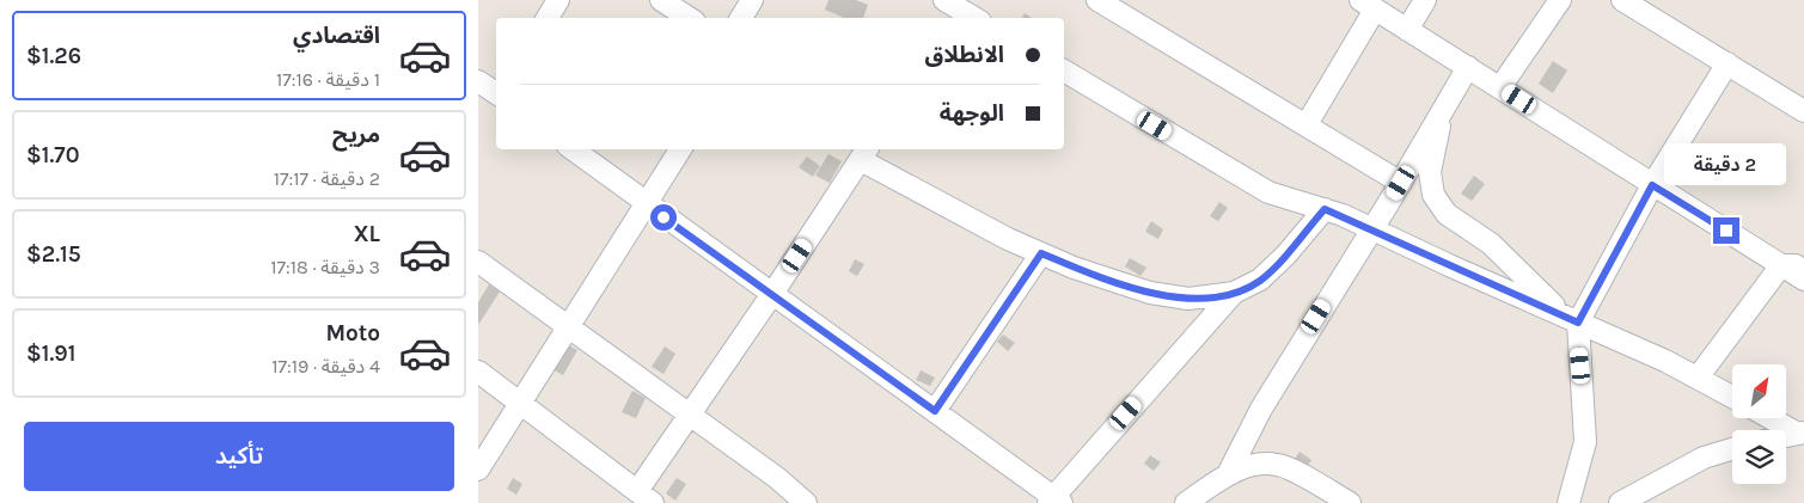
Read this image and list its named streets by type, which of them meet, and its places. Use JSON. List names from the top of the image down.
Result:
{
  "north": "top right",
  "page": {
    "list": [
      {
        "name": "اقتصادي",
        "note": "1 دقيقة · 17:16",
        "value": "$1.26"
      },
      {
        "name": "مريح",
        "note": "2 دقيقة · 17:17",
        "value": "$1.70"
      },
      {
        "name": "XL",
        "note": "3 دقيقة · 17:18",
        "value": "$2.15"
      },
      {
        "name": "Moto",
        "note": "4 دقيقة · 17:19",
        "value": "$1.91"
      }
    ],
    "banner": ["الانطلاق", "الوجهة"],
    "bubble": "2 دقيقة",
    "buttons": "تأكيد"
  }
}
